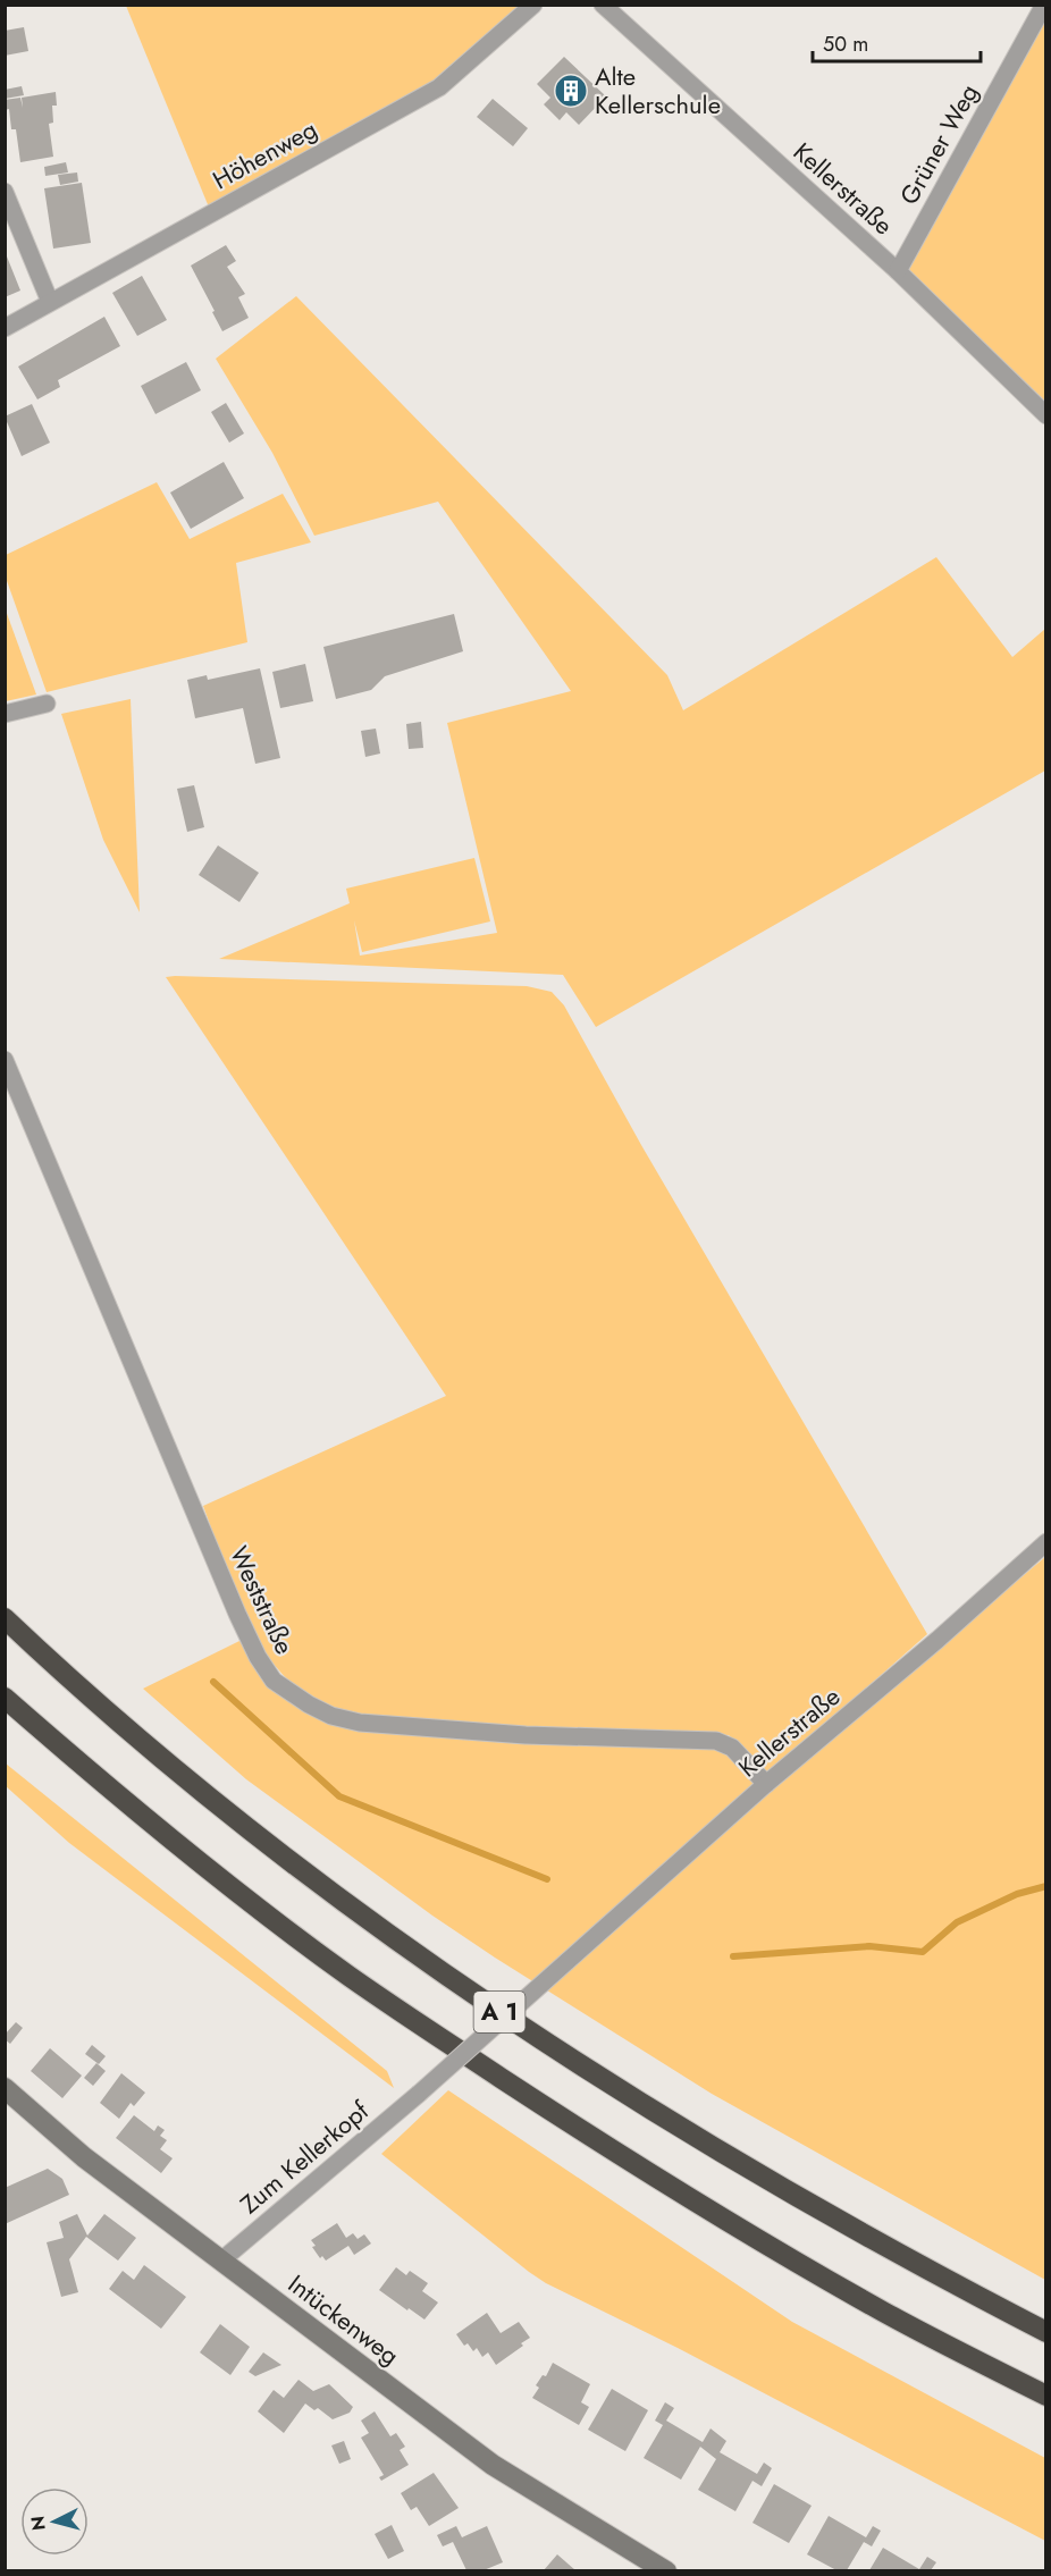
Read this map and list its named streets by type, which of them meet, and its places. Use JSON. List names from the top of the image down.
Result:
{
  "streets": {
    "highway": ["A 1"],
    "street": [
      "Grüner Weg",
      "Höhenweg",
      "Kellerstraße",
      "Weststraße",
      "Zum Kellerkopf",
      "Intückenweg"
    ]
  },
  "crossings": [
    ["Grüner Weg", "Kellerstraße"],
    ["Kellerstraße", "Weststraße"],
    ["Kellerstraße", "Zum Kellerkopf"],
    ["Zum Kellerkopf", "Intückenweg"]
  ],
  "places": {
    "building": ["Alte Kellerschule"]
  },
  "scale_bar": "50 m",
  "north": "left"
}
